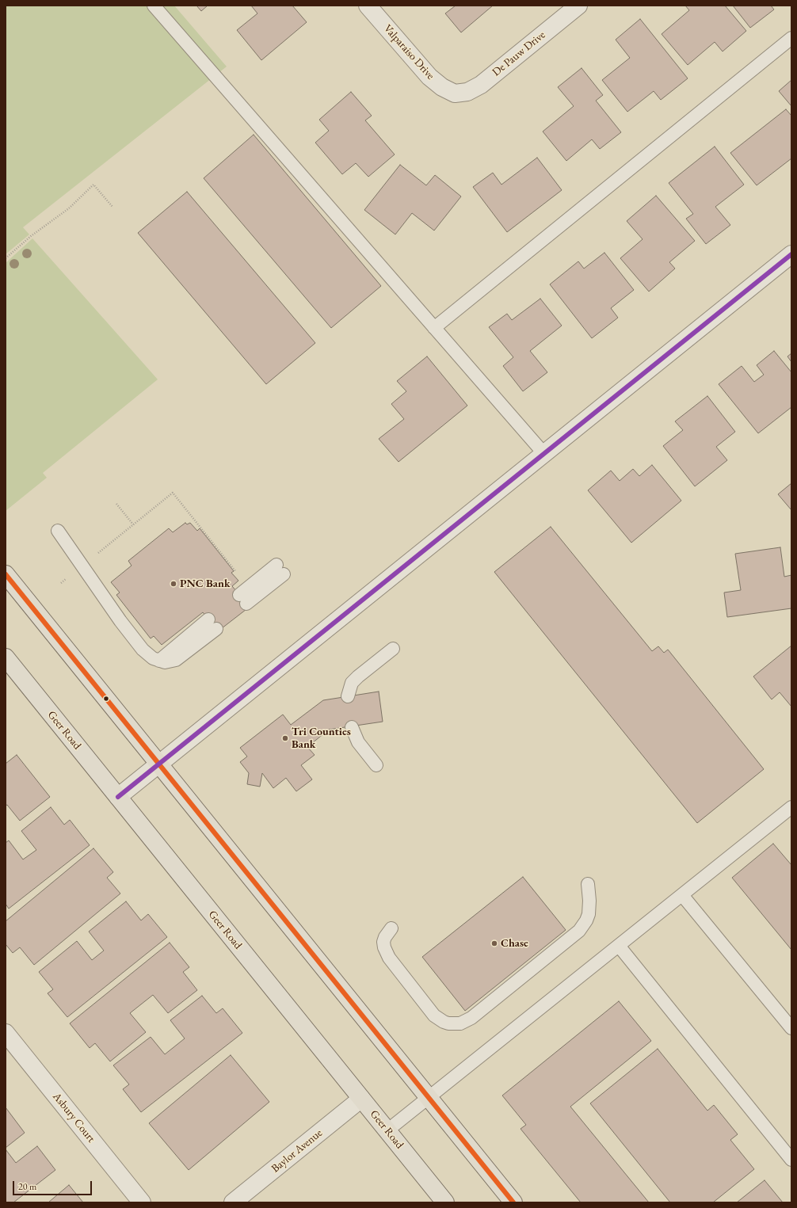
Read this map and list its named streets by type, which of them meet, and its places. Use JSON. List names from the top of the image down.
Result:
{
  "streets": {
    "main road": ["Geer Road"],
    "street": [
      "Valparaiso Drive",
      "De Pauw Drive",
      "Asbury Court",
      "Baylor Avenue"
    ]
  },
  "crossings": [
    ["Valparaiso Drive", "De Pauw Drive"],
    ["Geer Road", "Baylor Avenue"]
  ],
  "places": ["PNC Bank", "Tri Counties Bank", "Chase"],
  "scale_bar": "20 m"
}
